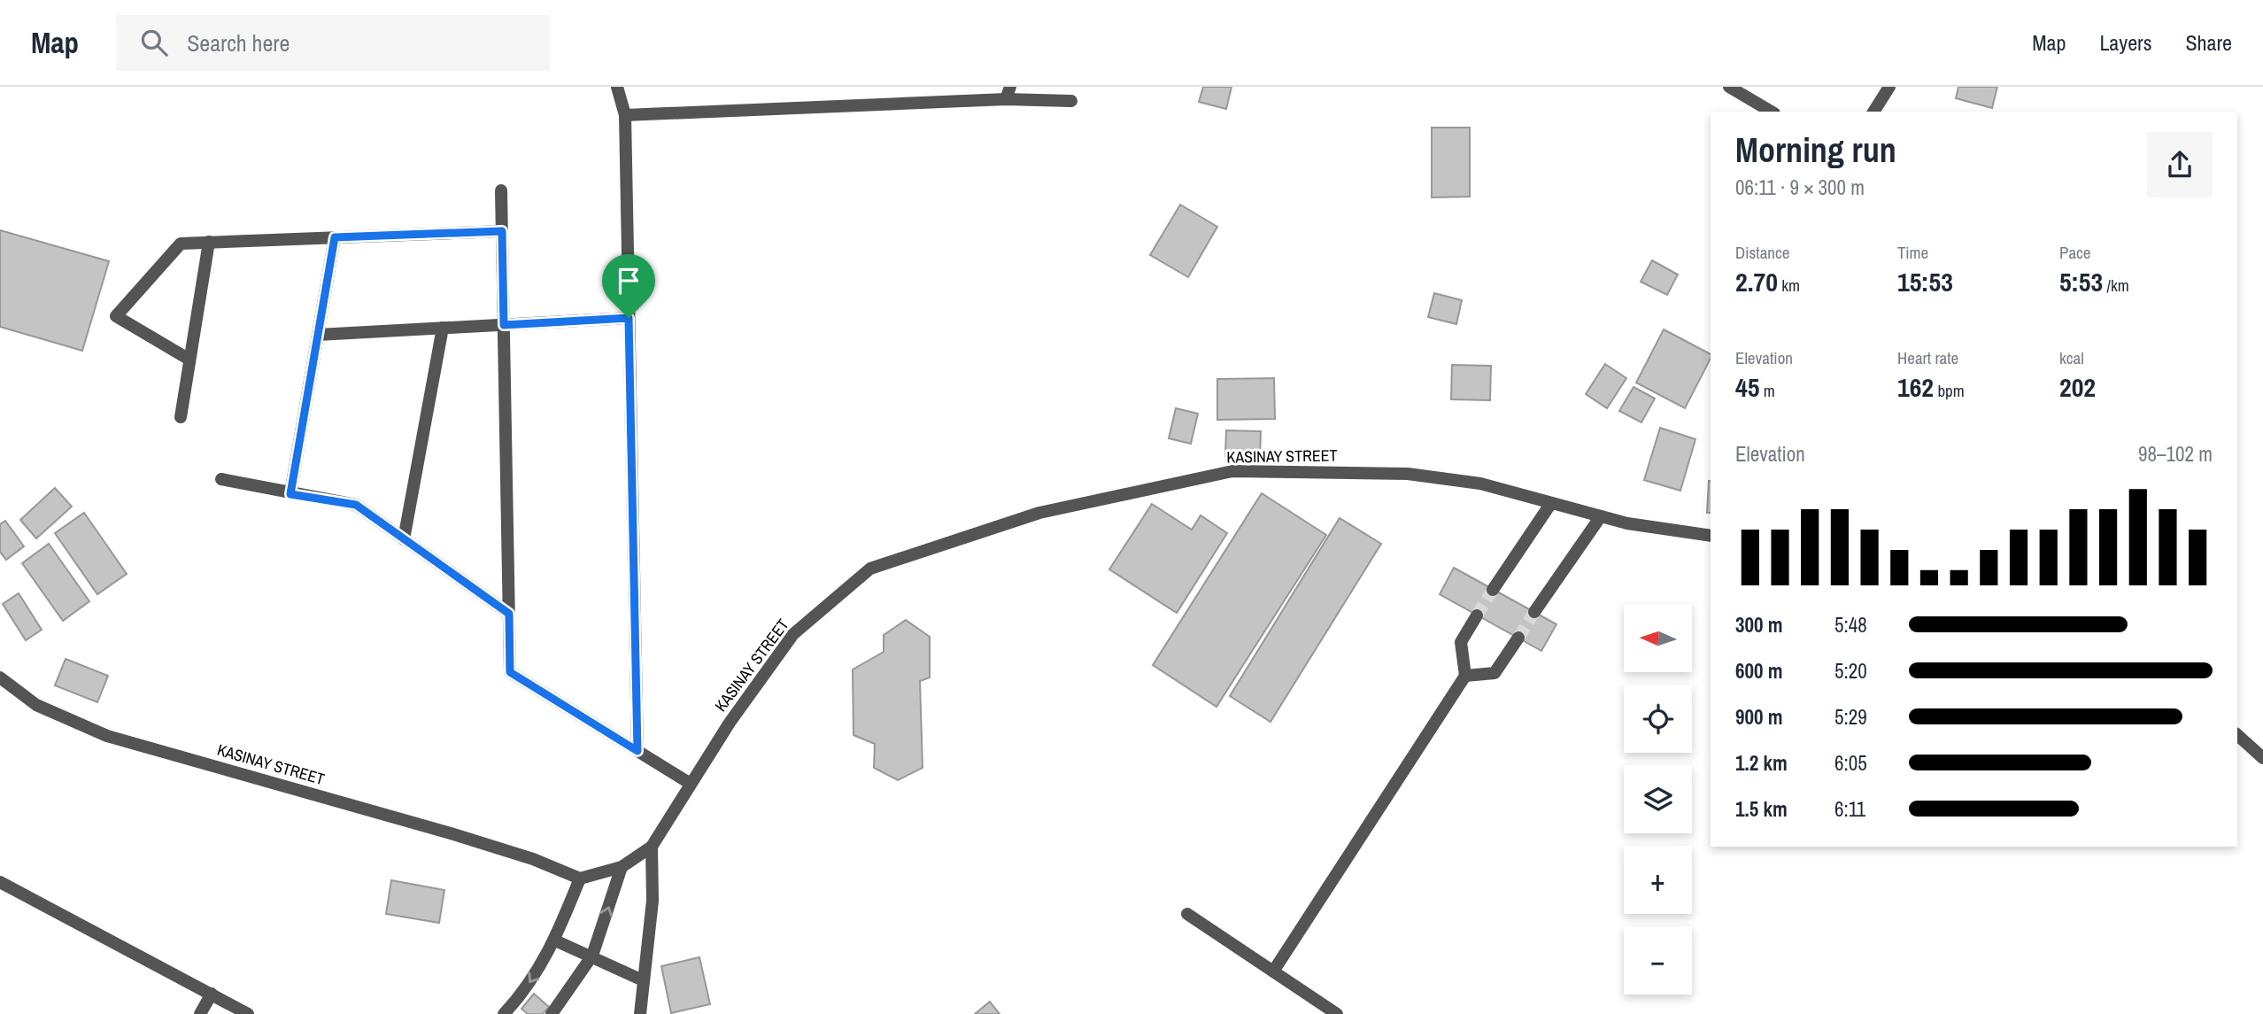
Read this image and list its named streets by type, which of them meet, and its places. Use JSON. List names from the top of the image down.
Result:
{
  "streets": {
    "street": ["KASINAY STREET"]
  },
  "north": "left",
  "page": {
    "header": "Map",
    "search": "Search here",
    "nav": ["Map", "Layers", "Share"],
    "heading": ["Morning run", "06:11 · 9 × 300 m"],
    "stats": [
      ["Distance", "2.70 km"],
      ["Time", "15:53"],
      ["Pace", "5:53 /km"],
      ["Elevation", "45 m"],
      ["Heart rate", "162 bpm"],
      ["kcal", "202"]
    ],
    "chart": ["Elevation", "98–102 m"],
    "list": [
      {
        "name": "300 m",
        "note": "5:48"
      },
      {
        "name": "600 m",
        "note": "5:20"
      },
      {
        "name": "900 m",
        "note": "5:29"
      },
      {
        "name": "1.2 km",
        "note": "6:05"
      },
      {
        "name": "1.5 km",
        "note": "6:11"
      }
    ],
    "map_buttons": ["+", "−"]
  }
}
